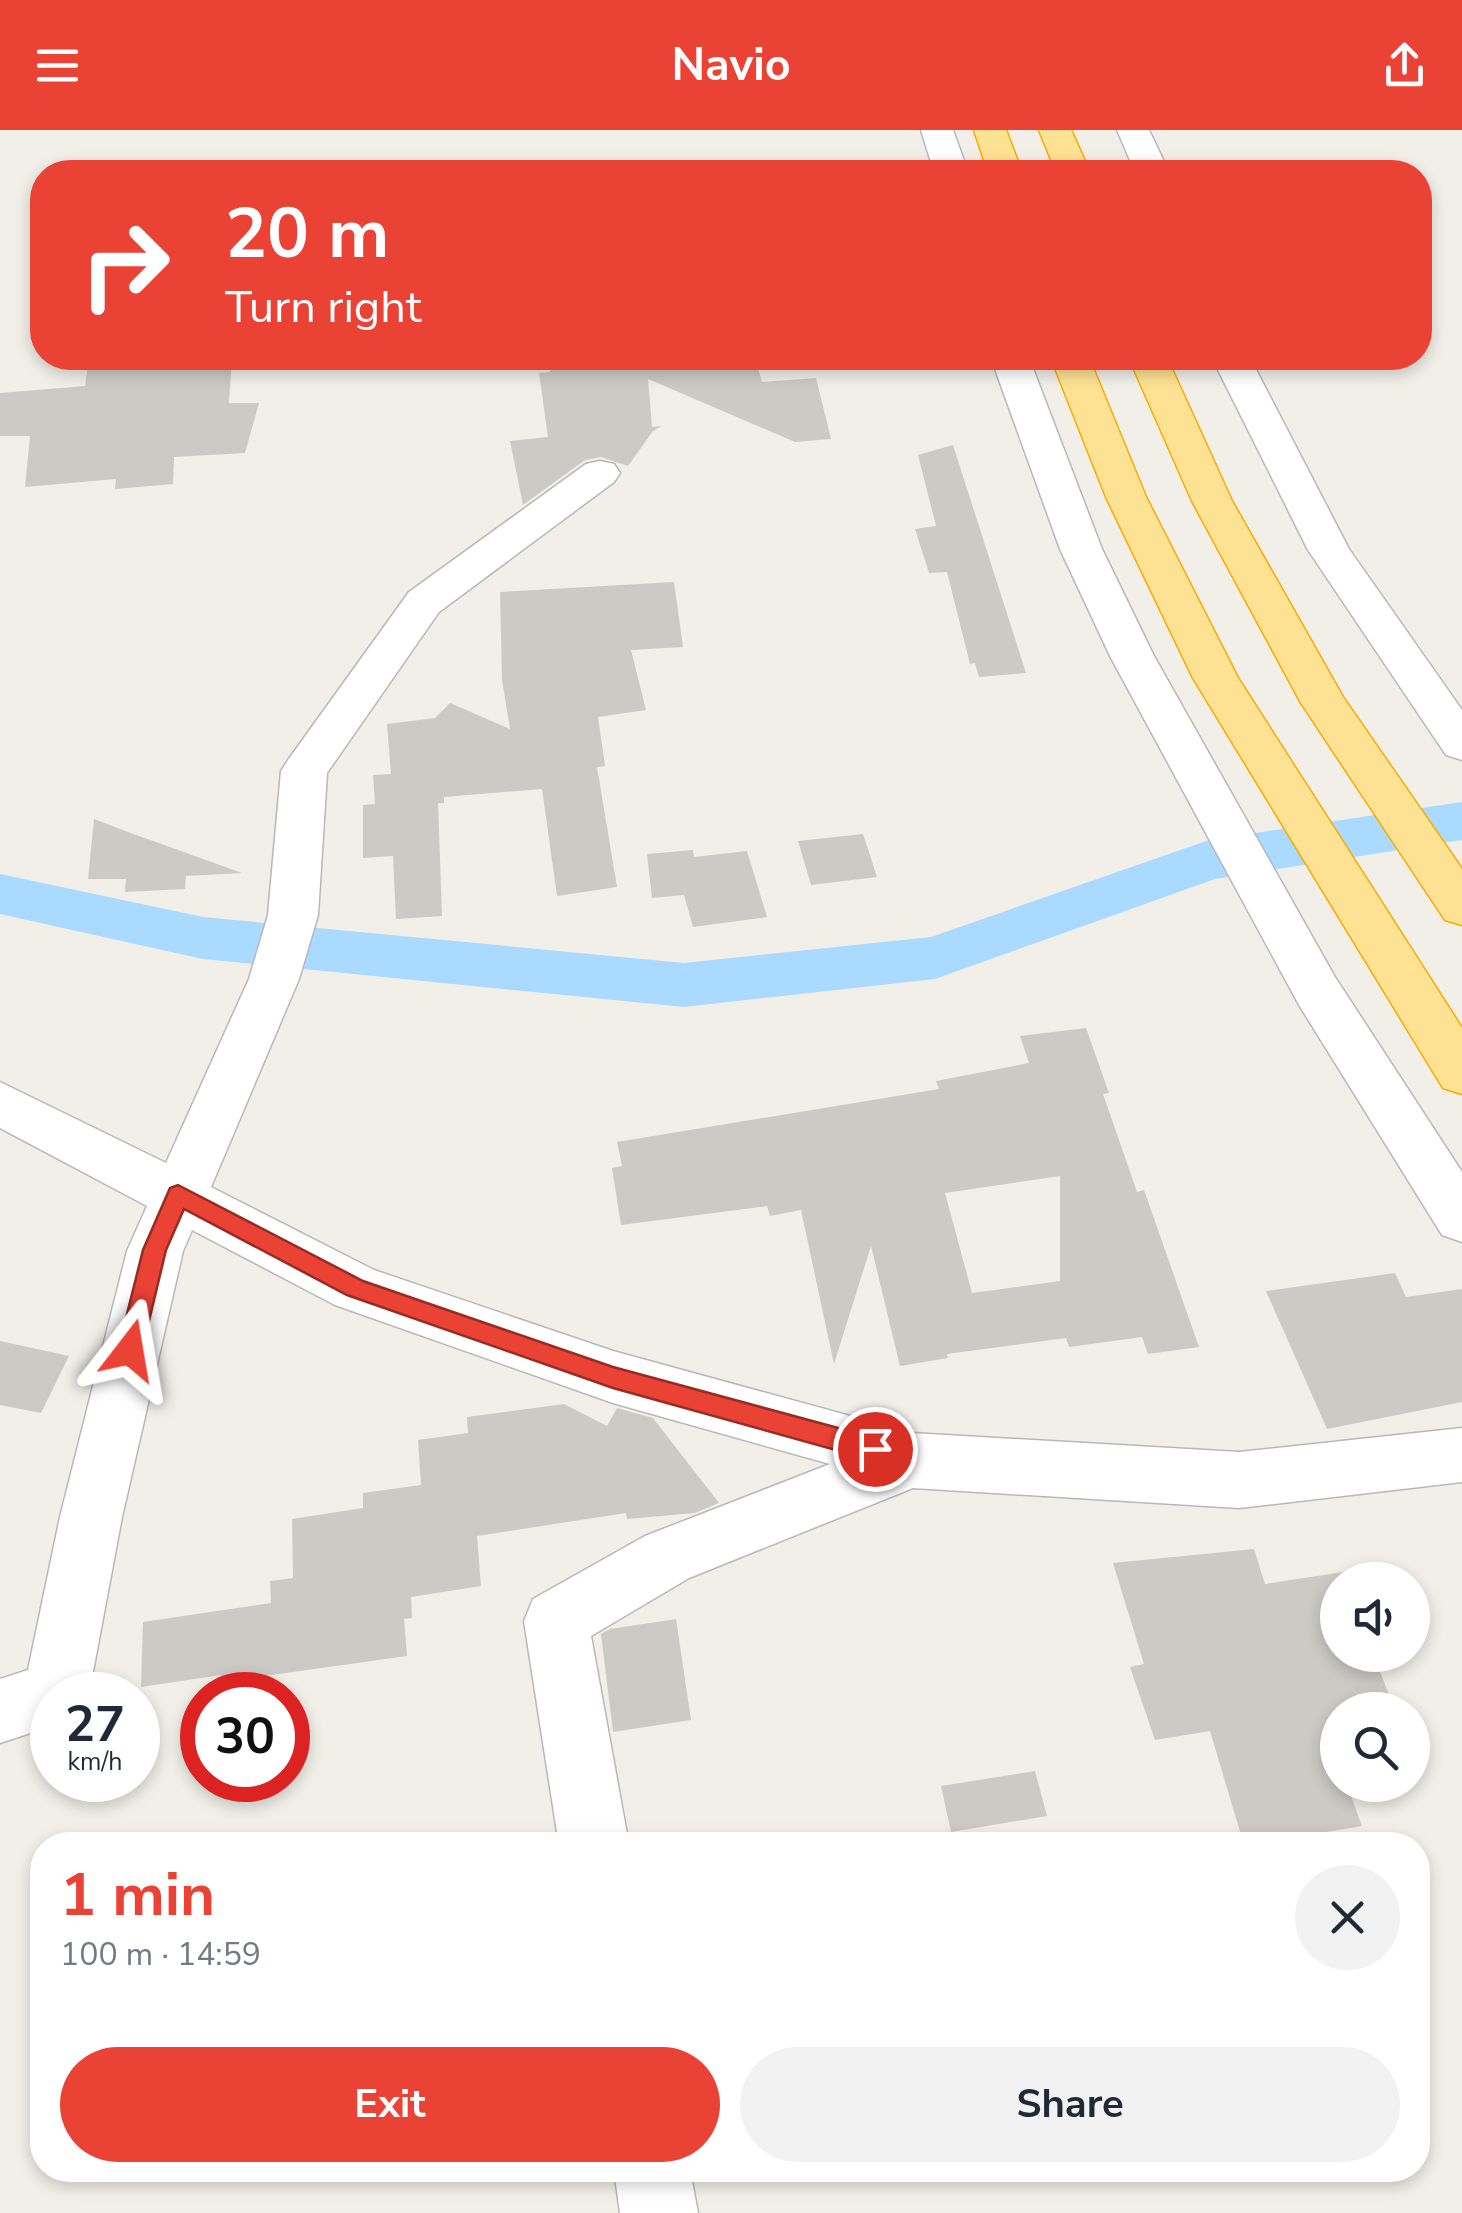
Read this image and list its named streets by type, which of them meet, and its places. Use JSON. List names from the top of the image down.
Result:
{
  "page": {
    "header": "Navio",
    "turn": ["20 m", "Turn right"],
    "speed": "27 km/h",
    "limit": "30",
    "heading": ["1 min", "100 m · 14:59"],
    "buttons": ["Exit", "Share"]
  }
}
